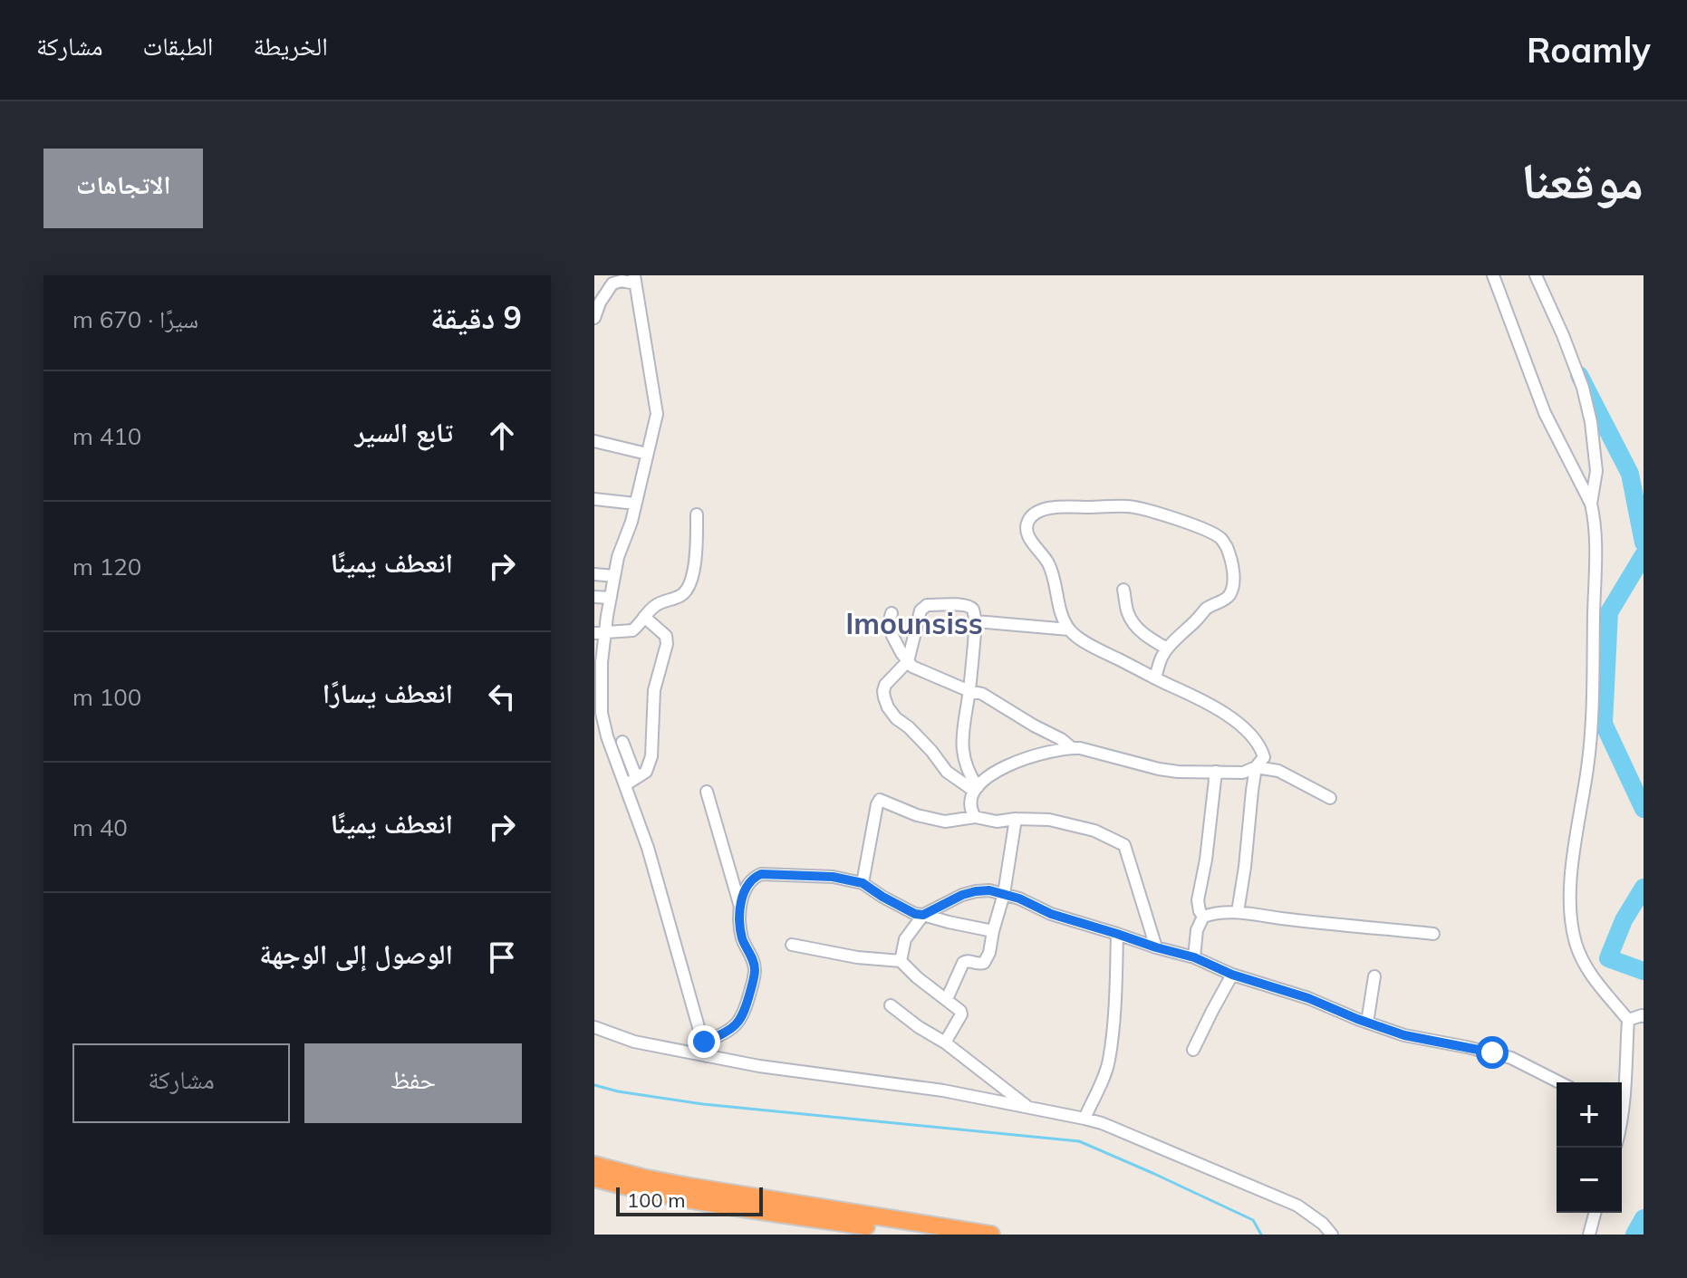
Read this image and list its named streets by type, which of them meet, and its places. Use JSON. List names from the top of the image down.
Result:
{
  "districts": ["Imounsiss"],
  "scale_bar": "100 m",
  "page": {
    "header": "Roamly",
    "nav": ["الخريطة", "الطبقات", "مشاركة"],
    "title": "موقعنا",
    "buttons": [
      "الاتجاهات",
      ["حفظ", "مشاركة"]
    ],
    "heading": ["9 دقيقة", "سيرًا · 670 m"],
    "list": [
      ["تابع السير", "410 m"],
      ["انعطف يمينًا", "120 m"],
      ["انعطف يسارًا", "100 m"],
      ["انعطف يمينًا", "40 m"],
      "الوصول إلى الوجهة"
    ],
    "map_buttons": ["+", "−"],
    "scale": "100 m"
  }
}
